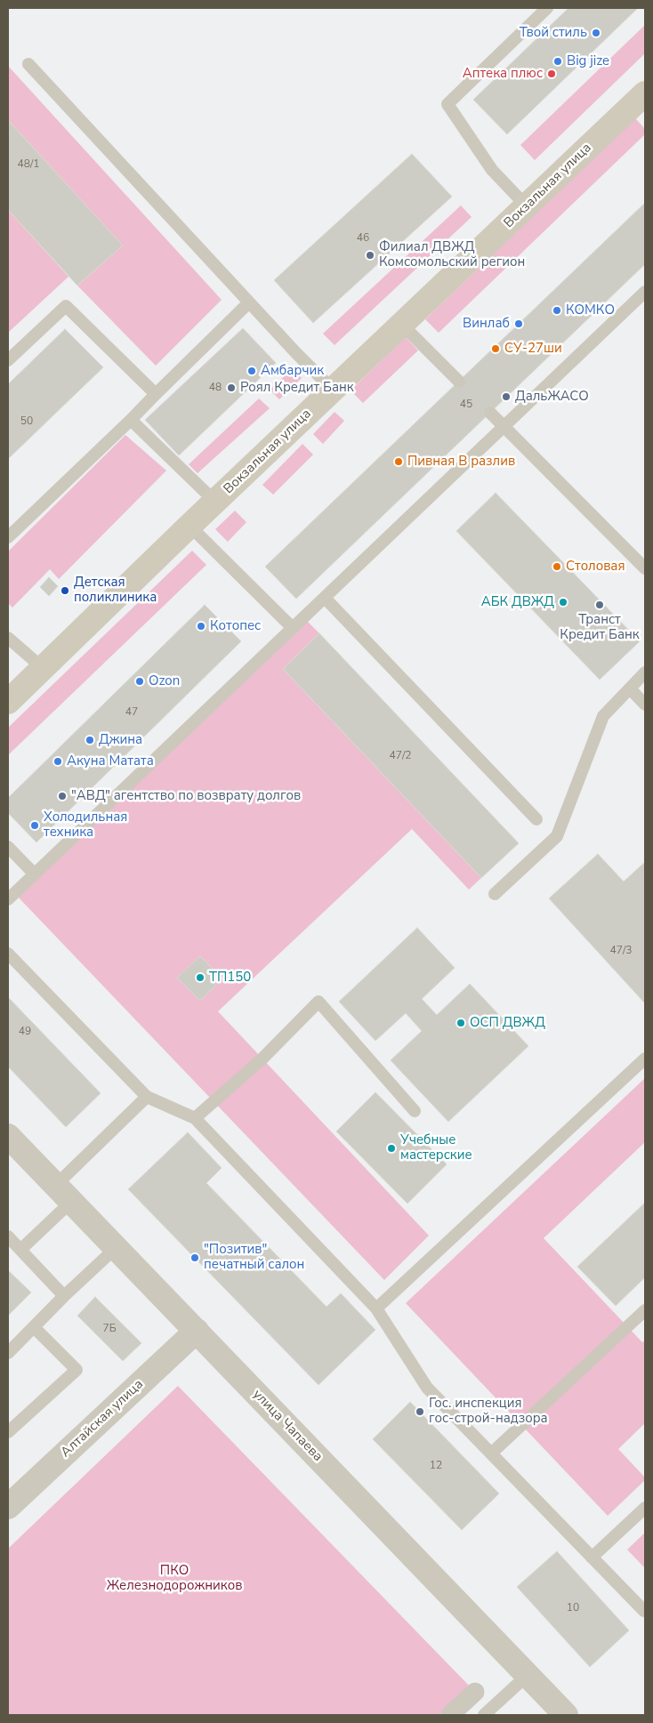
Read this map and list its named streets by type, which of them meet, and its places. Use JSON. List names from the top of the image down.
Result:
{
  "streets": {
    "main road": ["Вокзальная улица"],
    "street": ["Алтайская улица", "улица Чапаева"]
  },
  "crossings": [
    ["Алтайская улица", "улица Чапаева"]
  ],
  "parks": ["ПКО Железнодорожников"],
  "places": [
    "Твой стиль",
    "Big jize",
    "Аптека плюс",
    "Филиал ДВЖД Комсомольский регион",
    "КОМКО",
    "Винлаб",
    "СУ-27ши",
    "Амбарчик",
    "Роял Кредит Банк",
    "ДальЖАСО",
    "Пивная В разлив",
    "Столовая",
    "Детская поликлиника",
    "АБК ДВЖД",
    "Транст Кредит Банк",
    "Котопес",
    "Ozon",
    "Джина",
    "Акуна Матата",
    "\"АВД\" агентство по возврату долгов",
    "Холодильная техника",
    "ТП150",
    "ОСП ДВЖД",
    "Учебные мастерские",
    "\"Позитив\" печатный салон",
    "Гос. инспекция гос-строй-надзора"
  ],
  "house_numbers": [
    "48/1",
    "46",
    "48",
    "45",
    "50",
    "47",
    "47/2",
    "47/3",
    "49",
    "7Б",
    "12",
    "10"
  ]
}
